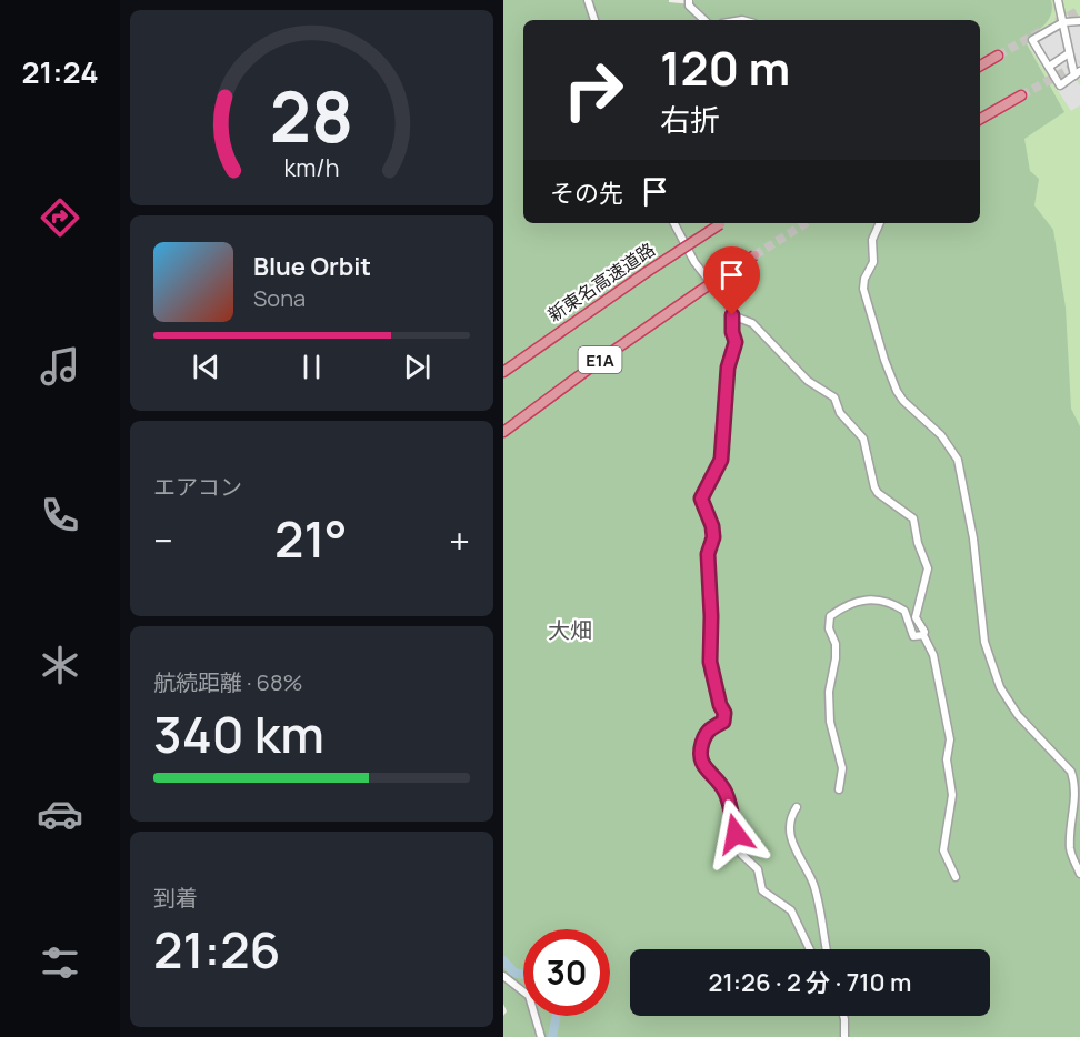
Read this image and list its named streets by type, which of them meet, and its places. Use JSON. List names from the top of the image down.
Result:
{
  "streets": {
    "highway": ["新東名高速道路", "E1A"]
  },
  "districts": ["大畑"],
  "page": {
    "tabs": "21:24",
    "turn": ["120 m", "右折"],
    "then": "その先",
    "song": ["Blue Orbit", "Sona"],
    "tile": [
      "エアコン",
      ["航続距離 · 68%", "340 km"],
      ["到着", "21:26"]
    ],
    "heat": ["−", "21°", "+"],
    "limit": "30",
    "trip": "21:26 · 2 分 · 710 m",
    "gauge": ["28", "km/h"]
  }
}
